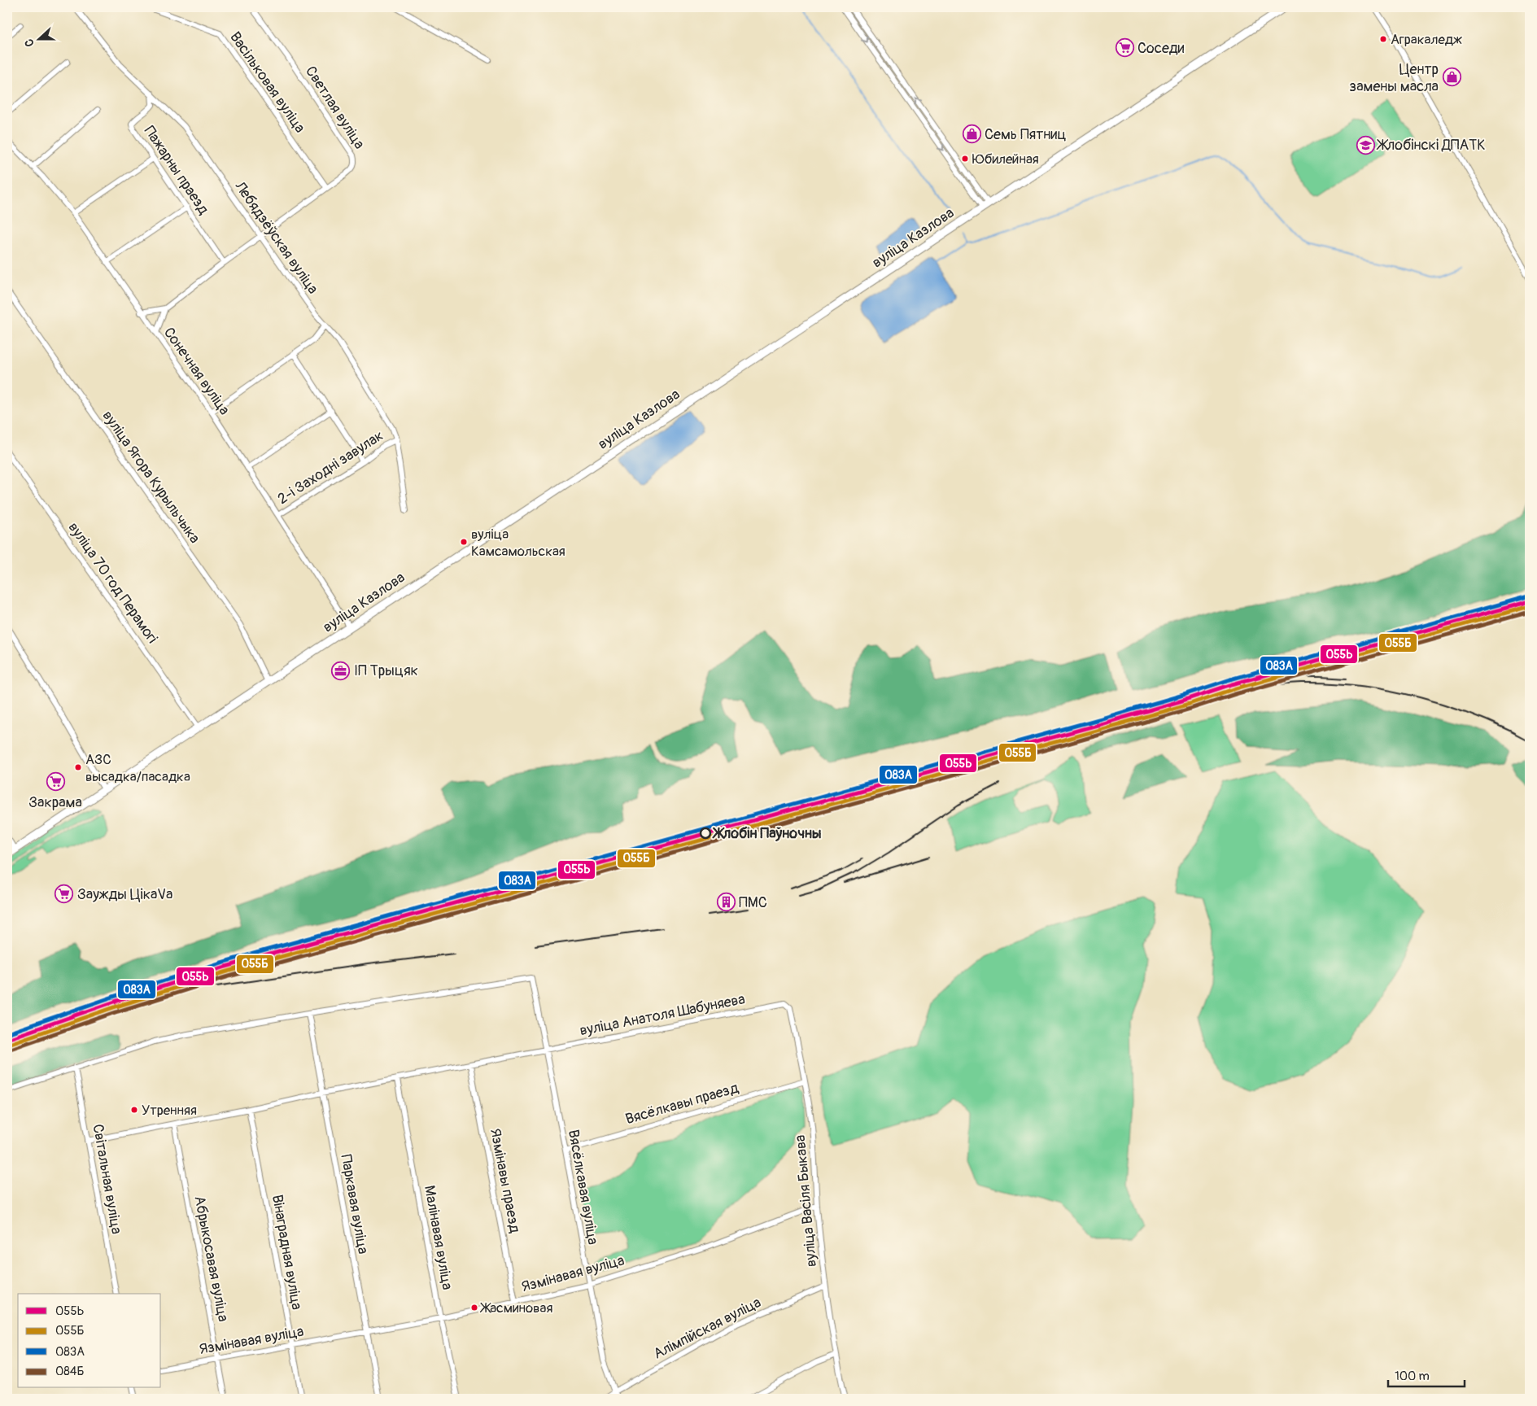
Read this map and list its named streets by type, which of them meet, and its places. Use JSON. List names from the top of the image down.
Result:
{
  "streets": {
    "main road": ["вуліца Казлова"],
    "street": [
      "Васільковая вуліца",
      "Светлая вуліца",
      "Пажарны праезд",
      "Лебядзёўская вуліца",
      "Сонечная вуліца",
      "2-і Заходні завулак",
      "вуліца Ягора Курыльчыка",
      "вуліца 70 год Перамогі",
      "вуліца Анатоля Шабуняева",
      "Вясёлкавы праезд",
      "Світальная вуліца",
      "Язмінавы праезд",
      "Вясёлкавая вуліца",
      "вуліца Васіля Быкава",
      "Паркавая вуліца",
      "Малінавая вуліца",
      "Вінаградная вуліца",
      "Абрыкосавая вуліца",
      "Язмінавая вуліца",
      "Алімпійская вуліца"
    ]
  },
  "crossings": [
    ["Васільковая вуліца", "Светлая вуліца"],
    ["Светлая вуліца", "Пажарны праезд"],
    ["Светлая вуліца", "Лебядзёўская вуліца"],
    ["Пажарны праезд", "Лебядзёўская вуліца"],
    ["Лебядзёўская вуліца", "2-і Заходні завулак"],
    ["вуліца Казлова", "Сонечная вуліца"],
    ["вуліца Казлова", "вуліца Ягора Курыльчыка"],
    ["вуліца Казлова", "вуліца 70 год Перамогі"],
    ["Сонечная вуліца", "2-і Заходні завулак"],
    ["вуліца Анатоля Шабуняева", "Світальная вуліца"],
    ["вуліца Анатоля Шабуняева", "Язмінавы праезд"],
    ["вуліца Анатоля Шабуняева", "Вясёлкавая вуліца"],
    ["вуліца Анатоля Шабуняева", "вуліца Васіля Быкава"],
    ["вуліца Анатоля Шабуняева", "Паркавая вуліца"],
    ["вуліца Анатоля Шабуняева", "Малінавая вуліца"],
    ["вуліца Анатоля Шабуняева", "Вінаградная вуліца"],
    ["вуліца Анатоля Шабуняева", "Абрыкосавая вуліца"],
    ["Вясёлкавы праезд", "Вясёлкавая вуліца"],
    ["Вясёлкавы праезд", "вуліца Васіля Быкава"],
    ["Язмінавы праезд", "Язмінавая вуліца"],
    ["Вясёлкавая вуліца", "Паркавая вуліца"],
    ["Вясёлкавая вуліца", "Язмінавая вуліца"],
    ["Вясёлкавая вуліца", "Алімпійская вуліца"],
    ["вуліца Васіля Быкава", "Язмінавая вуліца"],
    ["вуліца Васіля Быкава", "Алімпійская вуліца"],
    ["Паркавая вуліца", "Язмінавая вуліца"],
    ["Малінавая вуліца", "Язмінавая вуліца"],
    ["Вінаградная вуліца", "Язмінавая вуліца"],
    ["Абрыкосавая вуліца", "Язмінавая вуліца"]
  ],
  "places": {
    "other": [
      "Агракаледж",
      "Юбилейная",
      "вуліца Камсамольская",
      "АЗС высадка/пасадка",
      "Жлобін Паўночны",
      "Утренняя",
      "Жасминовая"
    ],
    "supermarket": ["Соседи", "Закрама", "Заужды ЦікаVа"],
    "shop": ["Центр замены масла", "Семь Пятниц"],
    "school or university": ["Жлобінскі ДПАТК"],
    "office": ["ІП Трыцяк"],
    "building": ["ПМС"]
  },
  "lines": [
    "transit line 083А",
    "transit line 055Ь",
    "transit line 055Б",
    "transit line 084Б"
  ],
  "legend": [
    "055Ь",
    "055Б",
    "083А",
    "084Б"
  ],
  "scale_bar": "100 m",
  "north": "left"
}
